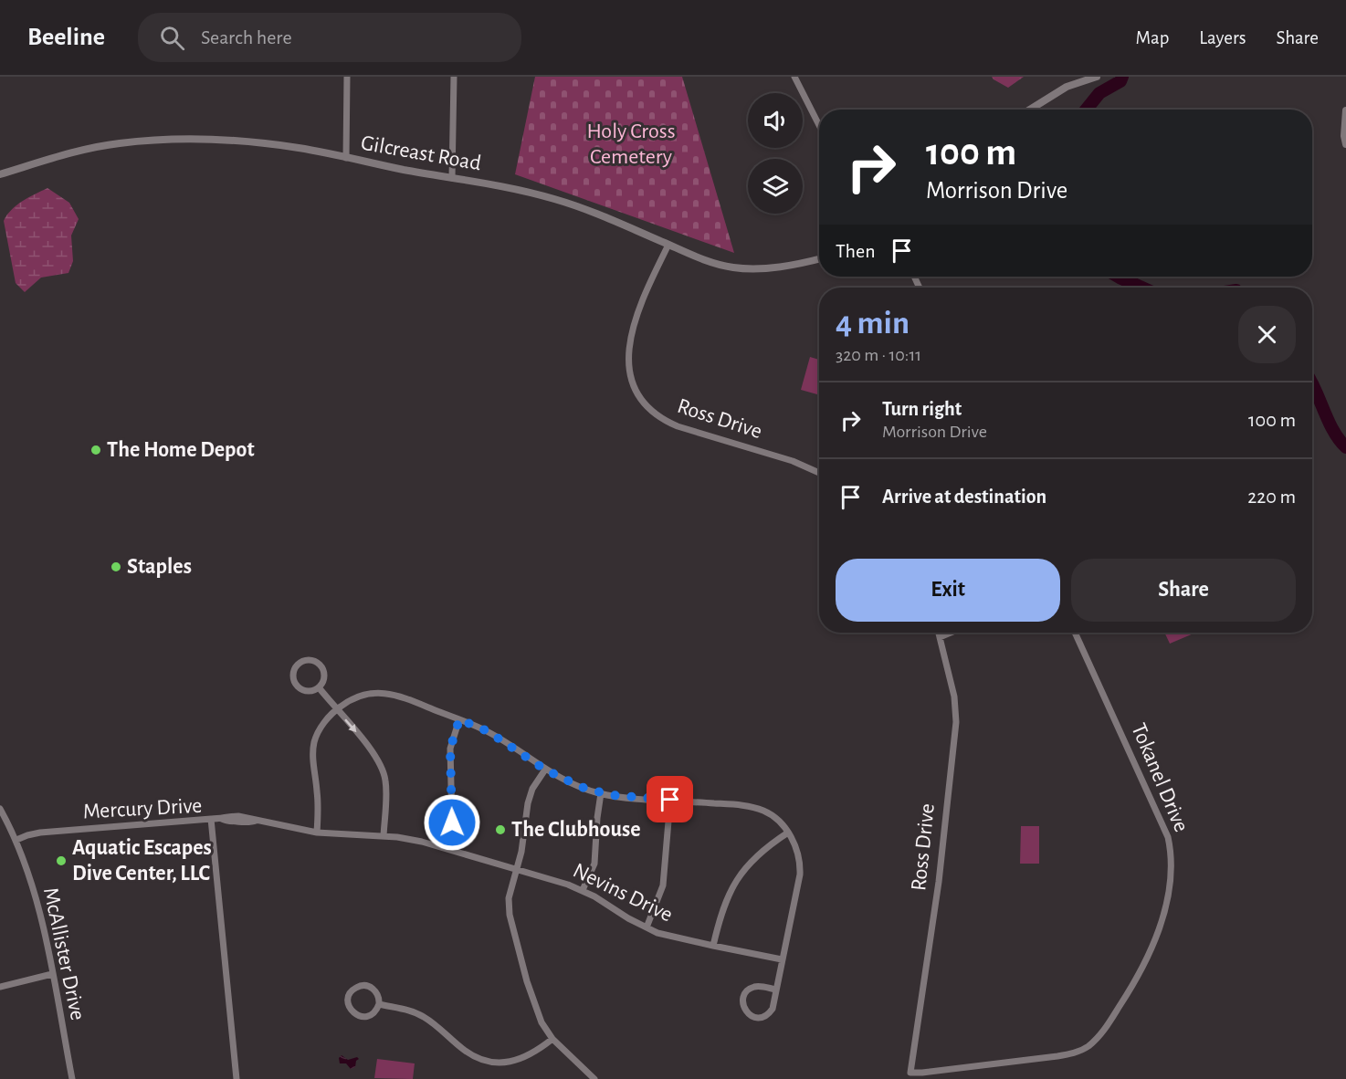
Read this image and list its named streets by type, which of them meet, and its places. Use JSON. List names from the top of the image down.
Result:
{
  "streets": {
    "street": [
      "Gilcreast Road",
      "Ross Drive",
      "Tokanel Drive",
      "Mercury Drive",
      "Nevins Drive",
      "McAllister Drive"
    ]
  },
  "crossings": [
    ["Gilcreast Road", "Ross Drive"],
    ["Ross Drive", "Tokanel Drive"],
    ["Mercury Drive", "Nevins Drive"],
    ["Mercury Drive", "McAllister Drive"]
  ],
  "parks": ["Holy Cross Cemetery"],
  "places": [
    "The Home Depot",
    "Staples",
    "The Clubhouse",
    "Aquatic Escapes Dive Center, LLC"
  ],
  "page": {
    "header": "Beeline",
    "search": "Search here",
    "nav": ["Map", "Layers", "Share"],
    "turn": ["100 m", "Morrison Drive"],
    "then": "Then",
    "heading": ["4 min", "320 m · 10:11"],
    "list": [
      {
        "name": "Turn right",
        "note": "Morrison Drive",
        "value": "100 m"
      },
      {
        "name": "Arrive at destination",
        "value": "220 m"
      }
    ],
    "buttons": ["Exit", "Share"]
  }
}
